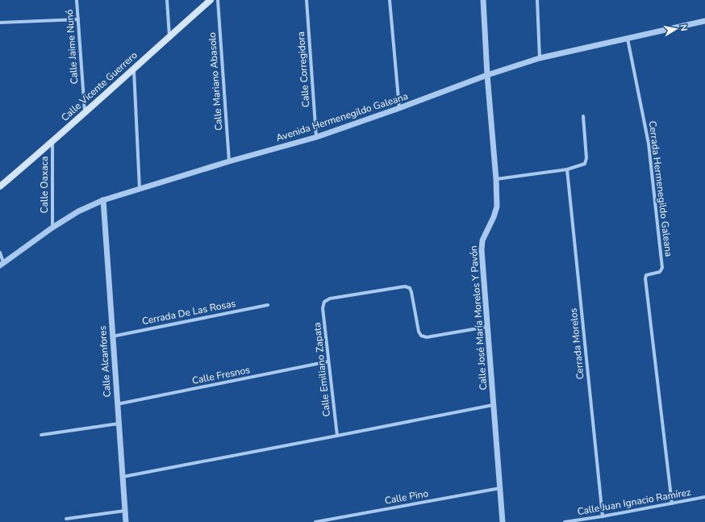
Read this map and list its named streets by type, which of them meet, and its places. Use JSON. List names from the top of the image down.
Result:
{
  "streets": {
    "main road": ["Calle Vicente Guerrero"],
    "street": [
      "Calle Jaime Nunó",
      "Calle Corregidora",
      "Calle Mariano Abasolo",
      "Avenida Hermenegildo Galeana",
      "Calle Oaxaca",
      "Cerrada Hermenegildo Galeana",
      "Cerrada De Las Rosas",
      "Calle José María Morelos Y Pavón",
      "Cerrada Morelos",
      "Calle Alcanfores",
      "Calle Emiliano Zapata",
      "Calle Fresnos",
      "Calle Pino",
      "Calle Juan Ignacio Ramírez"
    ]
  },
  "crossings": [
    ["Calle Jaime Nunó", "Calle Vicente Guerrero"],
    ["Calle Corregidora", "Avenida Hermenegildo Galeana"],
    ["Calle Mariano Abasolo", "Avenida Hermenegildo Galeana"],
    ["Calle Vicente Guerrero", "Calle Oaxaca"],
    ["Avenida Hermenegildo Galeana", "Calle Oaxaca"],
    ["Avenida Hermenegildo Galeana", "Cerrada Hermenegildo Galeana"],
    ["Avenida Hermenegildo Galeana", "Calle José María Morelos Y Pavón"],
    ["Avenida Hermenegildo Galeana", "Calle Alcanfores"],
    ["Cerrada Hermenegildo Galeana", "Calle Juan Ignacio Ramírez"],
    ["Cerrada De Las Rosas", "Calle Alcanfores"],
    ["Calle José María Morelos Y Pavón", "Calle Emiliano Zapata"],
    ["Calle José María Morelos Y Pavón", "Calle Pino"],
    ["Cerrada Morelos", "Calle Juan Ignacio Ramírez"],
    ["Calle Alcanfores", "Calle Fresnos"],
    ["Calle Emiliano Zapata", "Calle Fresnos"]
  ],
  "north": "right"
}
